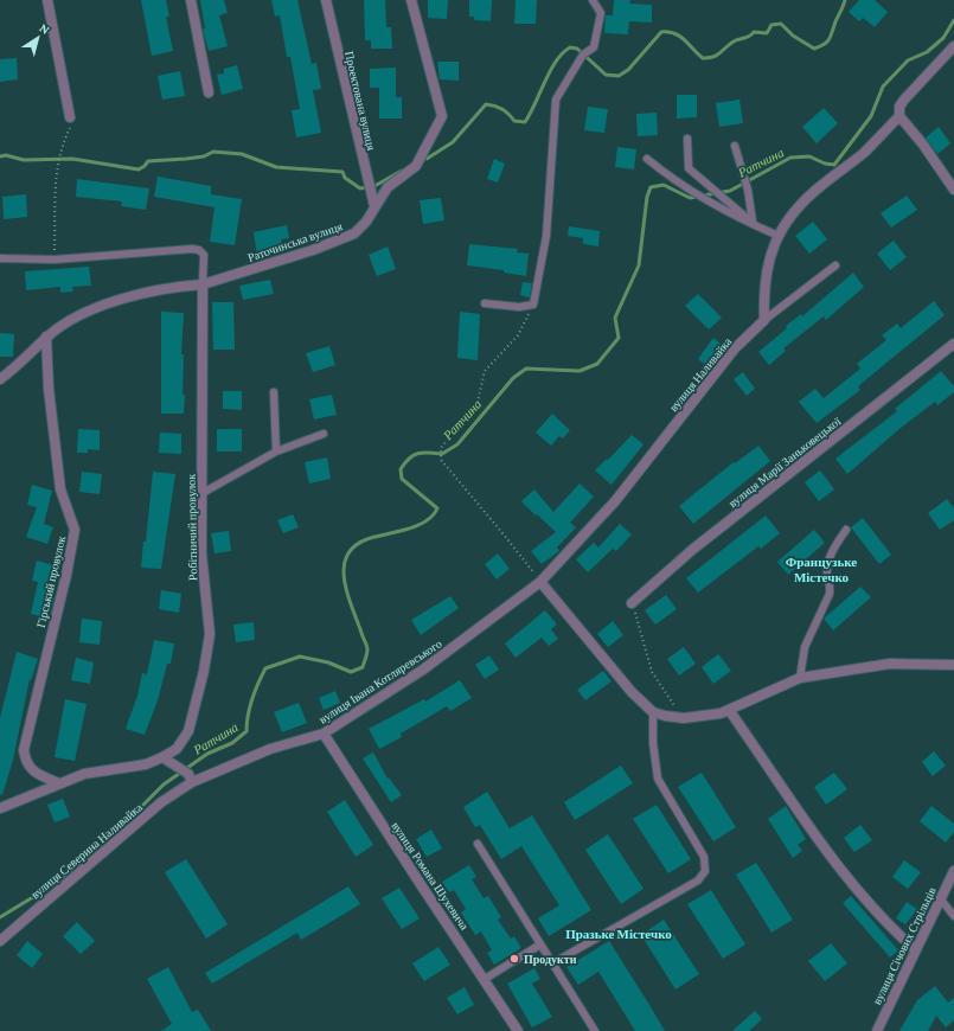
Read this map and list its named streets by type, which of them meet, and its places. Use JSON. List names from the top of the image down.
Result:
{
  "streets": {
    "street": [
      "Проектована вулиця",
      "Раточинська вулиця",
      "вулиця Наливайка",
      "вулиця Марії Заньковецької",
      "Робітничий провулок",
      "Гірський провулок",
      "вулиця Івана Котляревського",
      "вулиця Северина Наливайка",
      "вулиця Романа Шухевича",
      "вулиця Січових Стрільців"
    ]
  },
  "crossings": [
    ["Проектована вулиця", "Раточинська вулиця"],
    ["Раточинська вулиця", "Робітничий провулок"],
    ["Раточинська вулиця", "Гірський провулок"],
    ["вулиця Наливайка", "вулиця Івана Котляревського"],
    ["вулиця Івана Котляревського", "вулиця Северина Наливайка"],
    ["вулиця Івана Котляревського", "вулиця Романа Шухевича"]
  ],
  "districts": ["Французьке Містечко", "Празьке Містечко"],
  "water": ["Ратчина"],
  "places": ["Продукти"],
  "north": "top right"
}
